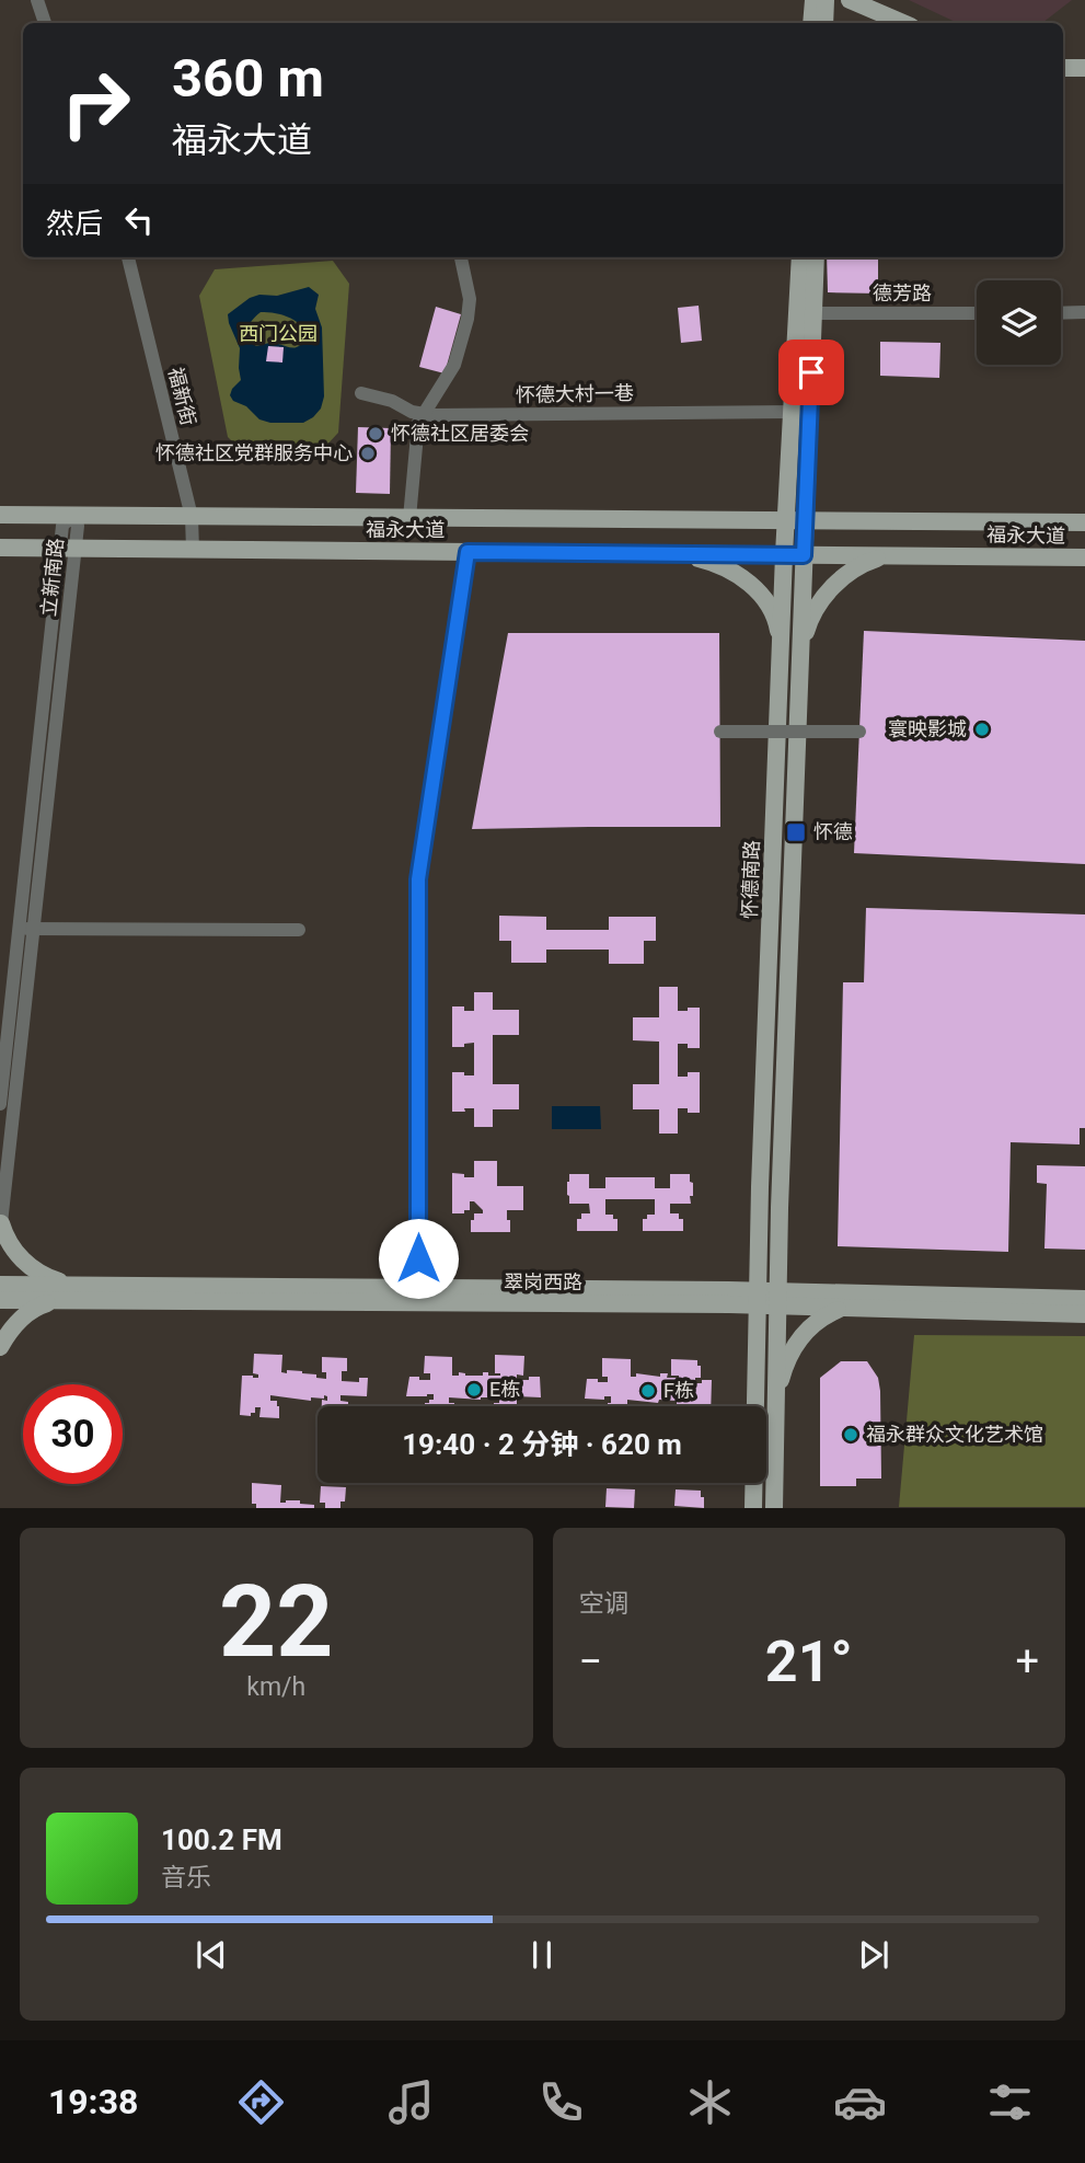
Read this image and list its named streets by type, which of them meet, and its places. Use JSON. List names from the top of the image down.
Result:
{
  "streets": {
    "main road": ["福永大道", "怀德南路", "翠岗西路"],
    "street": [
      "德芳路",
      "怀德大村一巷",
      "福新街",
      "立新南路"
    ]
  },
  "crossings": [
    ["怀德大村一巷", "怀德南路"],
    ["福新街", "福永大道"],
    ["福永大道", "立新南路"],
    ["福永大道", "怀德南路"],
    ["怀德南路", "翠岗西路"]
  ],
  "parks": ["西门公园"],
  "places": {
    "other": [
      "怀德社区居委会",
      "怀德社区党群服务中心",
      "寰映影城",
      "E栋",
      "F栋",
      "福永群众文化艺术馆"
    ],
    "transit": ["怀德"]
  },
  "page": {
    "turn": ["360 m", "福永大道"],
    "then": "然后",
    "limit": "30",
    "trip": "19:40 · 2 分钟 · 620 m",
    "tile": [
      ["22", "km/h"],
      "空调"
    ],
    "heat": ["−", "21°", "+"],
    "song": ["100.2 FM", "音乐"],
    "tabs": "19:38"
  }
}
